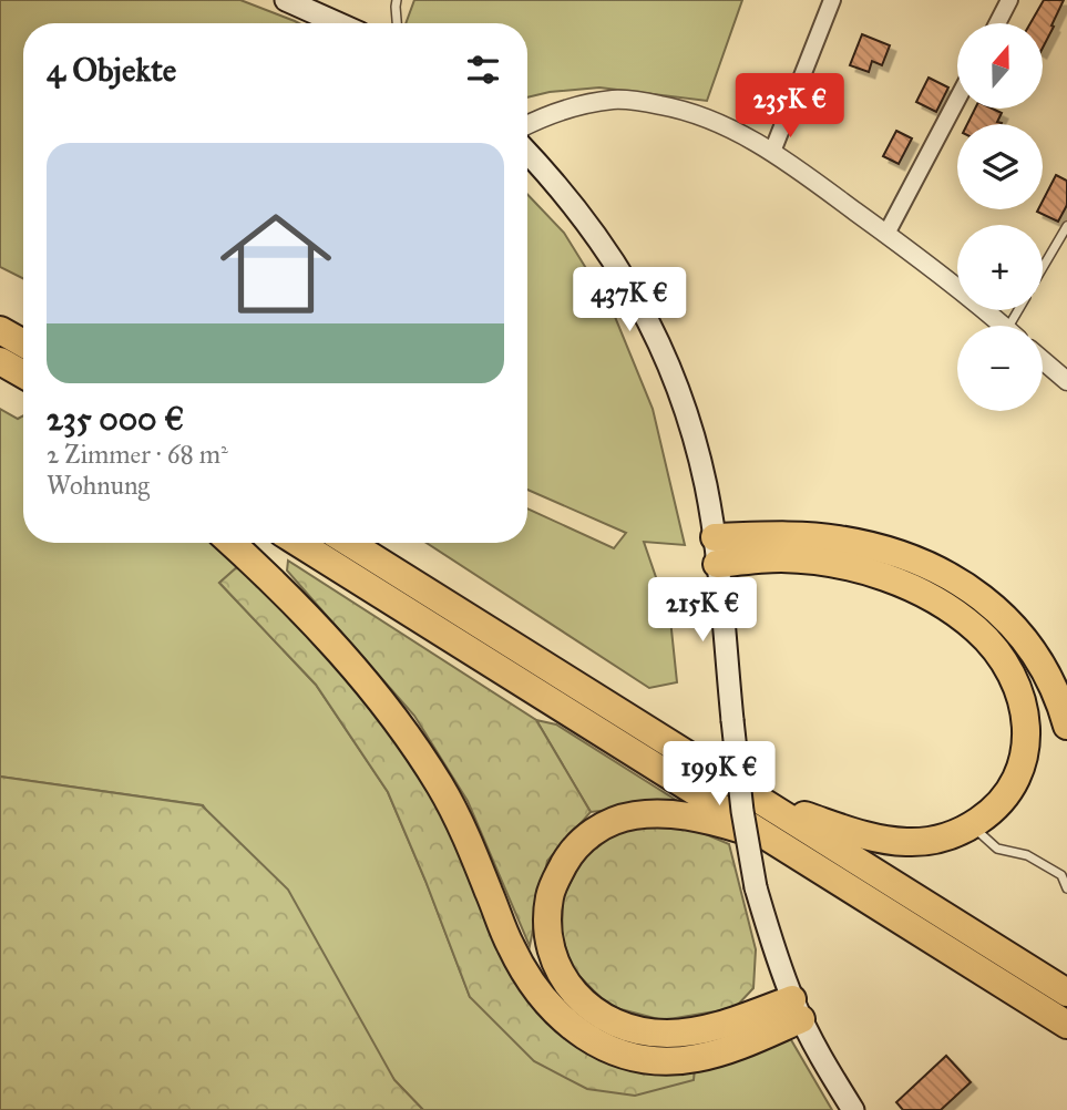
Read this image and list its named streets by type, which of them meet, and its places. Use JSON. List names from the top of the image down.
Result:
{
  "north": "top",
  "page": {
    "map_buttons": ["+", "−"],
    "heading": "4 Objekte",
    "price": [
      "235K €",
      "437K €",
      "215K €",
      "199K €"
    ],
    "list": [
      {
        "name": "235 000 €",
        "note": "2 Zimmer · 68 m² · Wohnung"
      }
    ]
  }
}
